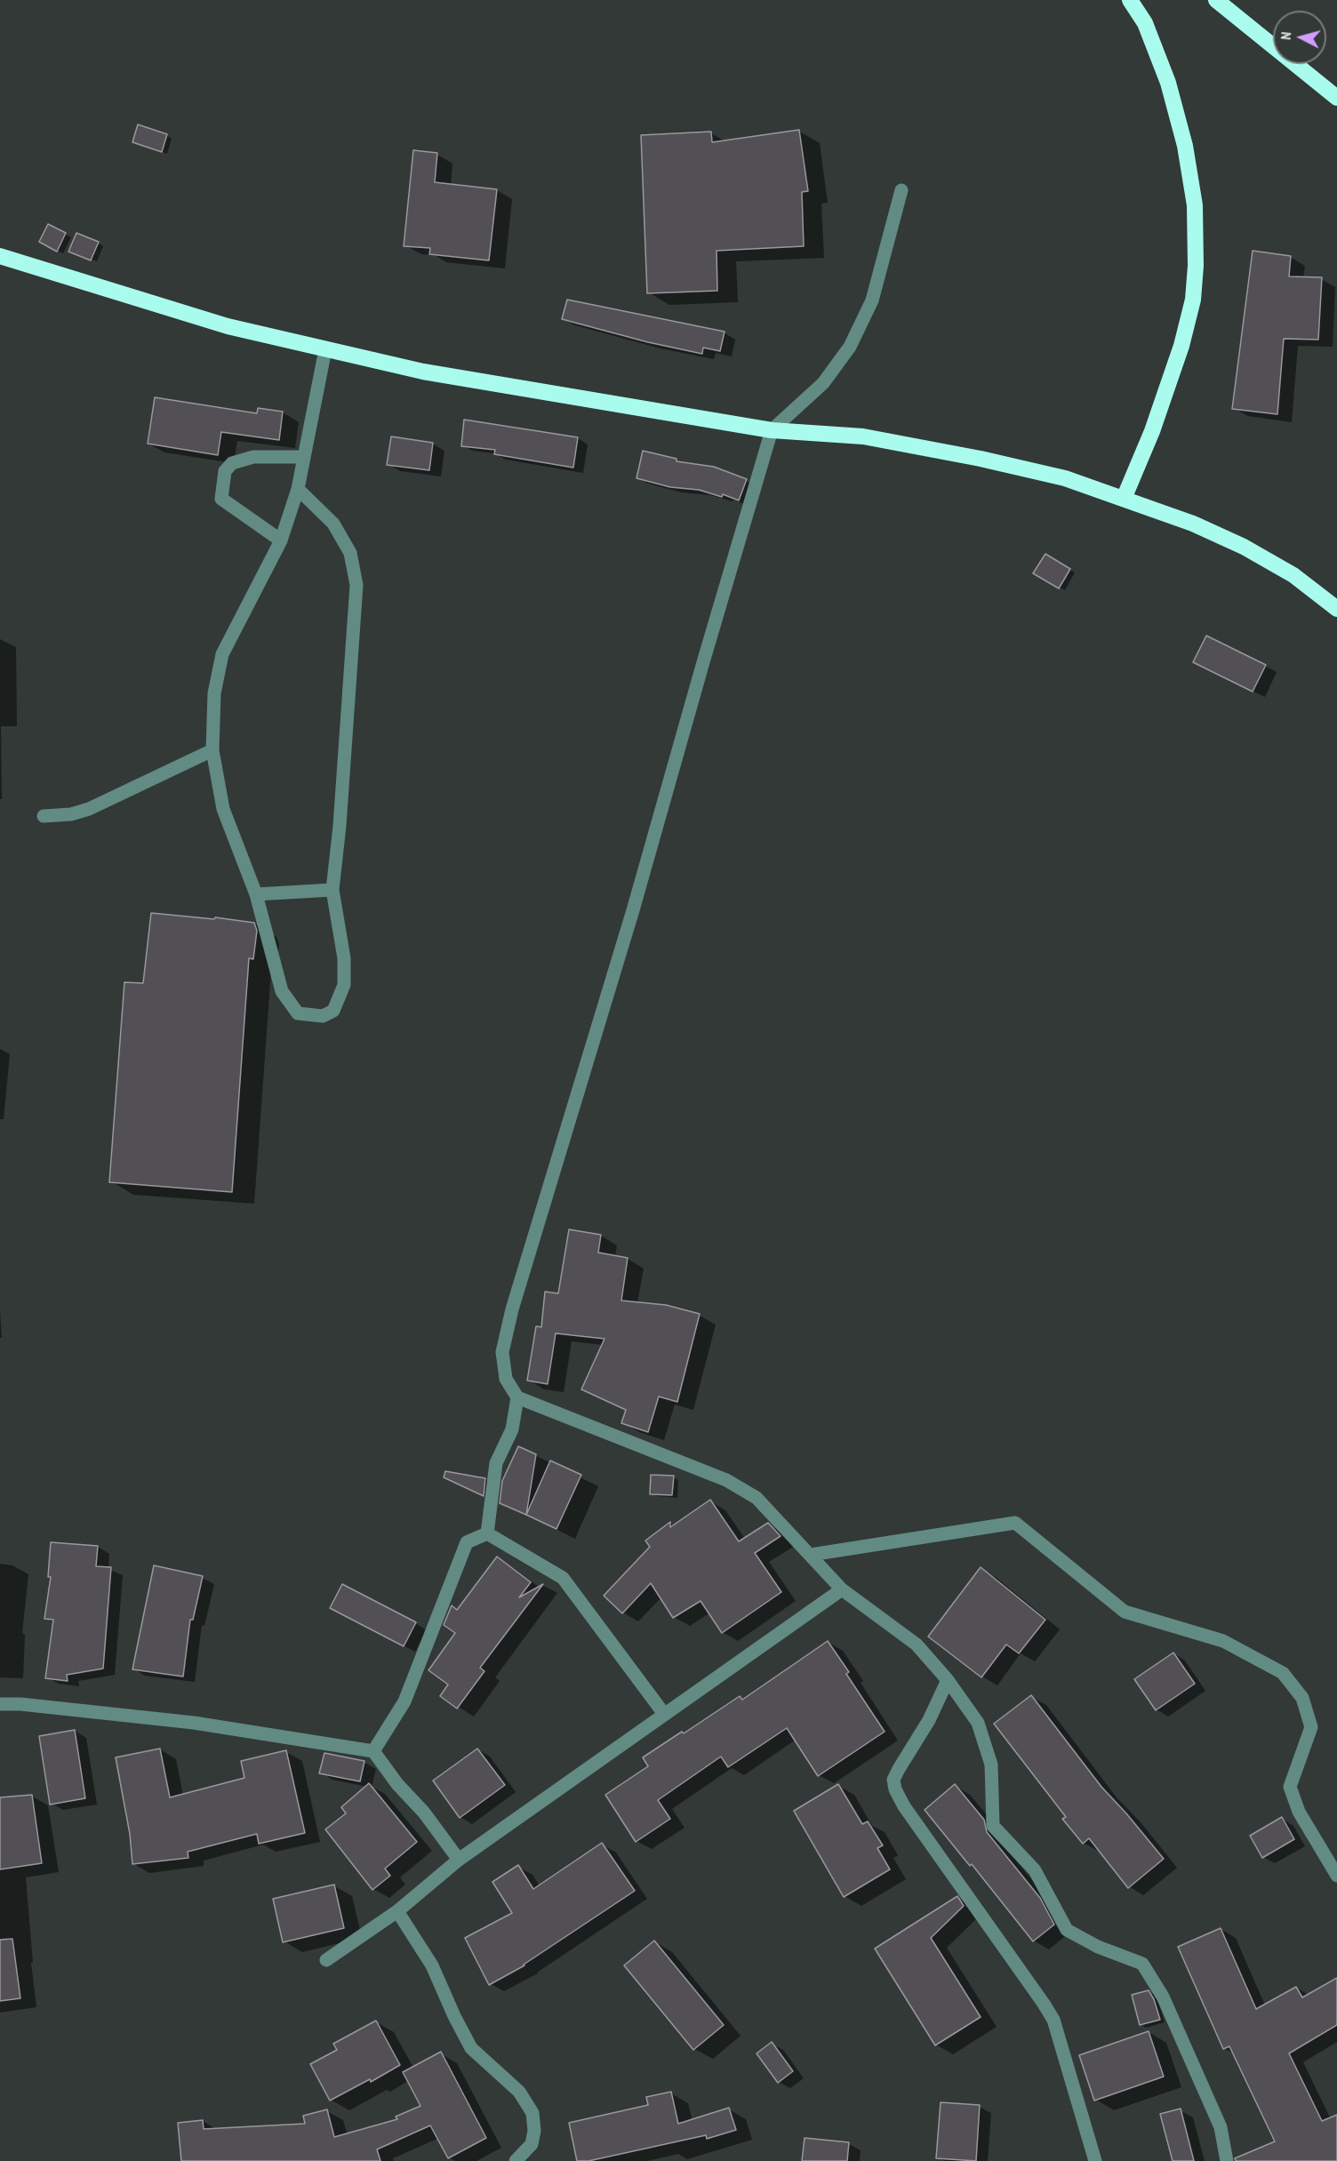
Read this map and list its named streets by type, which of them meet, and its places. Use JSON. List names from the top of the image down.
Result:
{
  "north": "left"
}
